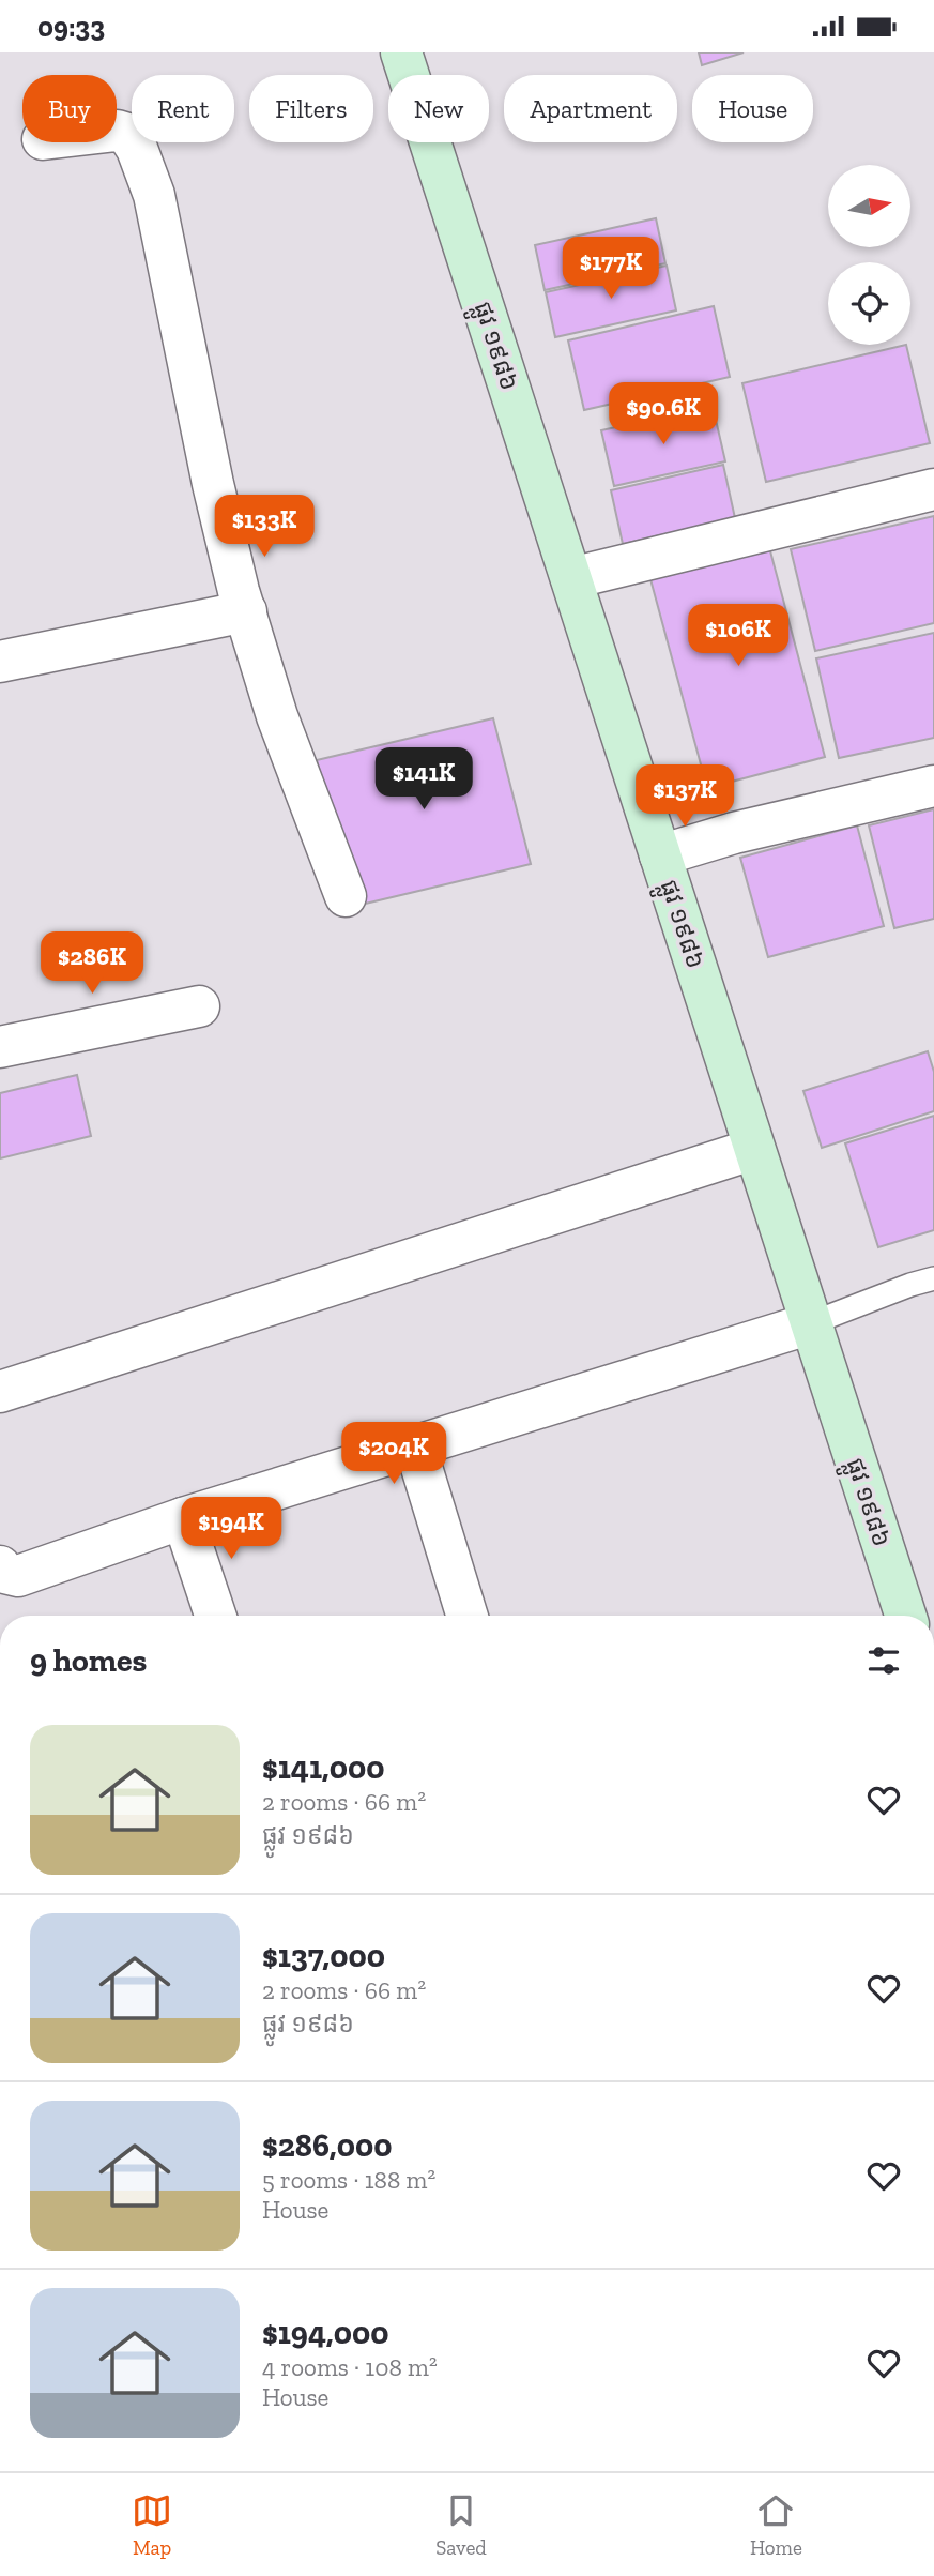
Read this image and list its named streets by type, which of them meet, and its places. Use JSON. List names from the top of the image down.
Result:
{
  "streets": {
    "main road": ["ផ្លូវ ១៩៨៦"]
  },
  "north": "right",
  "page": {
    "status": "09:33",
    "chip": [
      "Buy",
      "Rent",
      "Filters",
      "New",
      "Apartment",
      "House"
    ],
    "price": [
      "$177K",
      "$90.6K",
      "$133K",
      "$106K",
      "$141K",
      "$137K",
      "$286K",
      "$204K",
      "$194K"
    ],
    "heading": "9 homes",
    "list": [
      {
        "name": "$141,000",
        "note": "2 rooms · 66 m² · ផ្លូវ ១៩៨៦"
      },
      {
        "name": "$137,000",
        "note": "2 rooms · 66 m² · ផ្លូវ ១៩៨៦"
      },
      {
        "name": "$286,000",
        "note": "5 rooms · 188 m² · House"
      },
      {
        "name": "$194,000",
        "note": "4 rooms · 108 m² · House"
      }
    ],
    "tabs": ["Map", "Saved", "Home"]
  }
}
